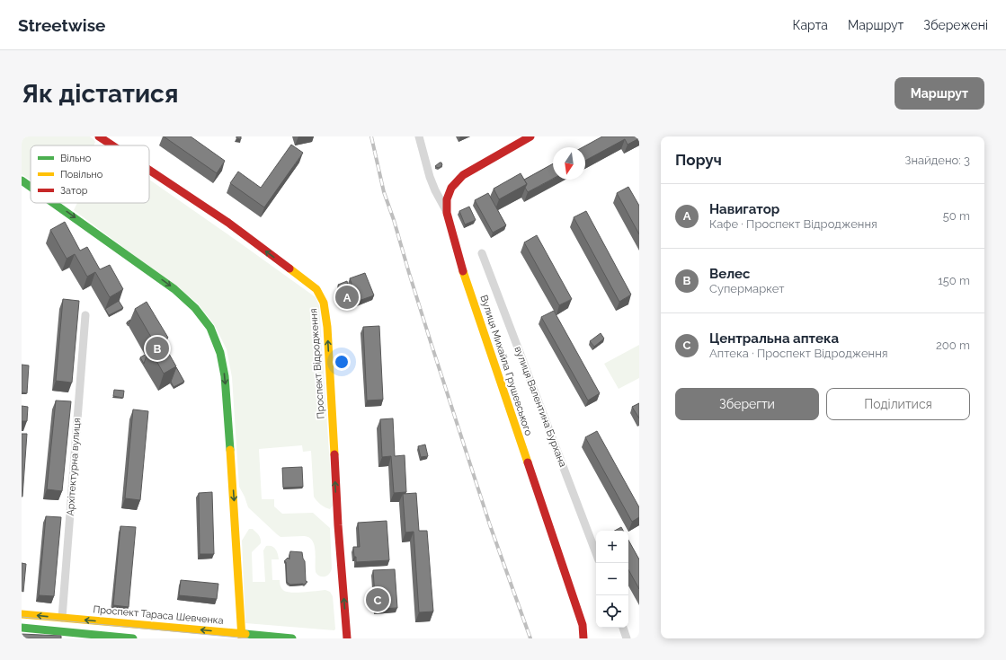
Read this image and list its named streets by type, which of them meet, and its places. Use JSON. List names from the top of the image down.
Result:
{
  "streets": {
    "main road": ["Проспект Відродження", "Вулиця Михайла Грушевського", "Проспект Тараса Шевченка"],
    "street": ["вулиця Валентина Бурхана", "Архітектурна вулиця"]
  },
  "crossings": [
    ["Архітектурна вулиця", "Проспект Тараса Шевченка"]
  ],
  "one_way": ["Проспект Відродження"],
  "legend": ["Вільно", "Повільно", "Затор"],
  "north": "bottom",
  "page": {
    "header": "Streetwise",
    "nav": ["Карта", "Маршрут", "Збережені"],
    "buttons": [
      "Маршрут",
      ["Зберегти", "Поділитися"]
    ],
    "title": "Як дістатися",
    "heading": ["Поруч", "Знайдено: 3"],
    "list": [
      {
        "mark": "A",
        "name": "Навигатор",
        "note": "Кафе · Проспект Відродження",
        "value": "50 m"
      },
      {
        "mark": "B",
        "name": "Велес",
        "note": "Супермаркет",
        "value": "150 m"
      },
      {
        "mark": "C",
        "name": "Центральна аптека",
        "note": "Аптека · Проспект Відродження",
        "value": "200 m"
      }
    ],
    "pins": ["A", "B", "C"],
    "map_buttons": ["+", "−"]
  }
}
